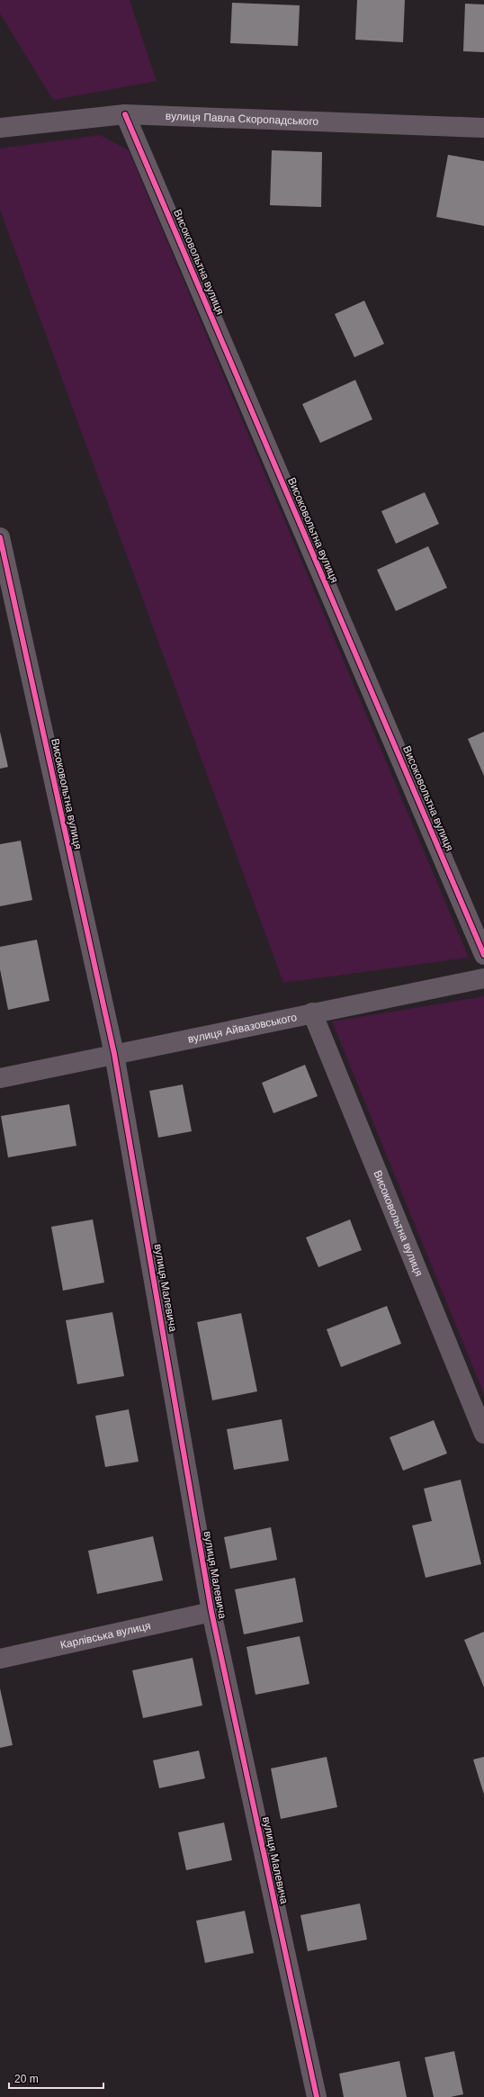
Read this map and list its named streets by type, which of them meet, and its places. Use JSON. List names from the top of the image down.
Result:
{
  "streets": {
    "street": [
      "вулиця Павла Скоропадського",
      "Високовольтна вулиця",
      "вулиця Айвазовського",
      "вулиця Малевича",
      "Карлівська вулиця"
    ]
  },
  "crossings": [
    ["вулиця Павла Скоропадського", "Високовольтна вулиця"],
    ["Високовольтна вулиця", "вулиця Айвазовського"],
    ["Високовольтна вулиця", "вулиця Малевича"],
    ["вулиця Айвазовського", "вулиця Малевича"],
    ["вулиця Малевича", "Карлівська вулиця"]
  ],
  "scale_bar": "20 m"
}
